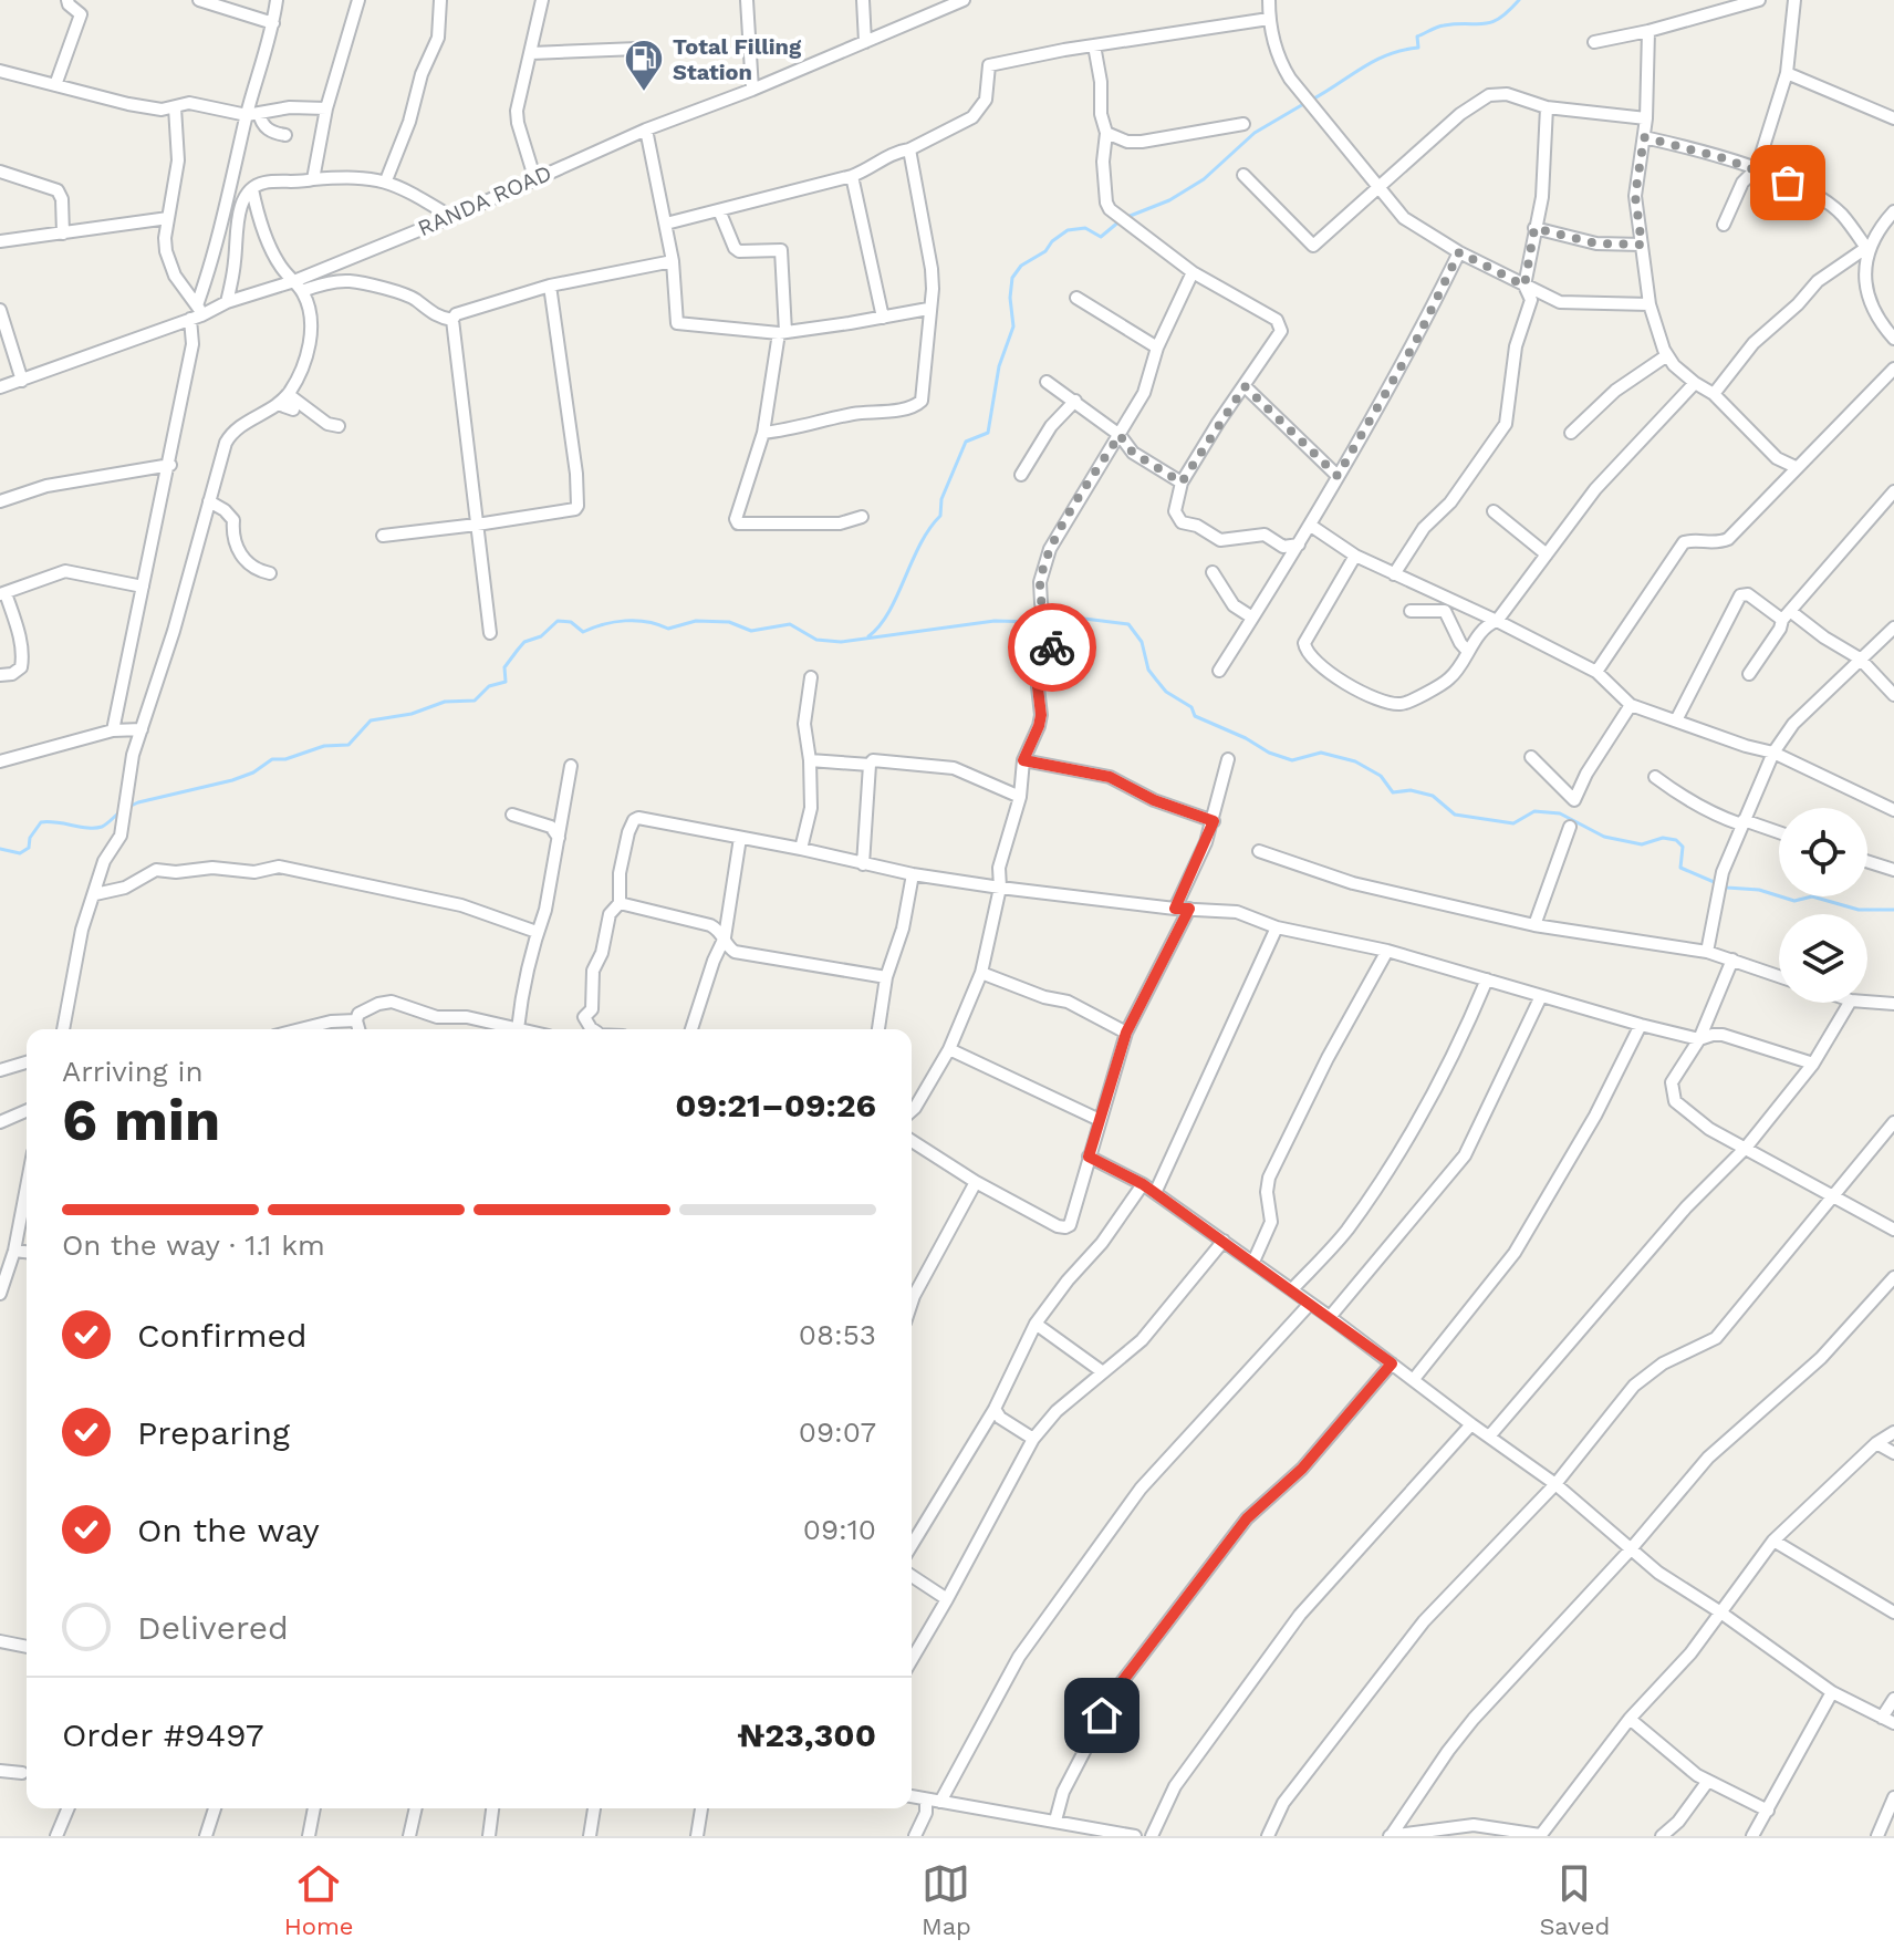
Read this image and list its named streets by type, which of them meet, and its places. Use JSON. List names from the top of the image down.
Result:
{
  "streets": {
    "street": ["RANDA ROAD"]
  },
  "places": {
    "fuel station": ["Total Filling Station"]
  },
  "page": {
    "heading": ["6 min", "Arriving in", "09:21–09:26"],
    "panel": ["Order #9497", "₦23,300"],
    "bar": "On the way · 1.1 km",
    "list": [
      ["Confirmed", "08:53"],
      ["Preparing", "09:07"],
      ["On the way", "09:10"],
      "Delivered"
    ],
    "tabs": ["Home", "Map", "Saved"]
  }
}
